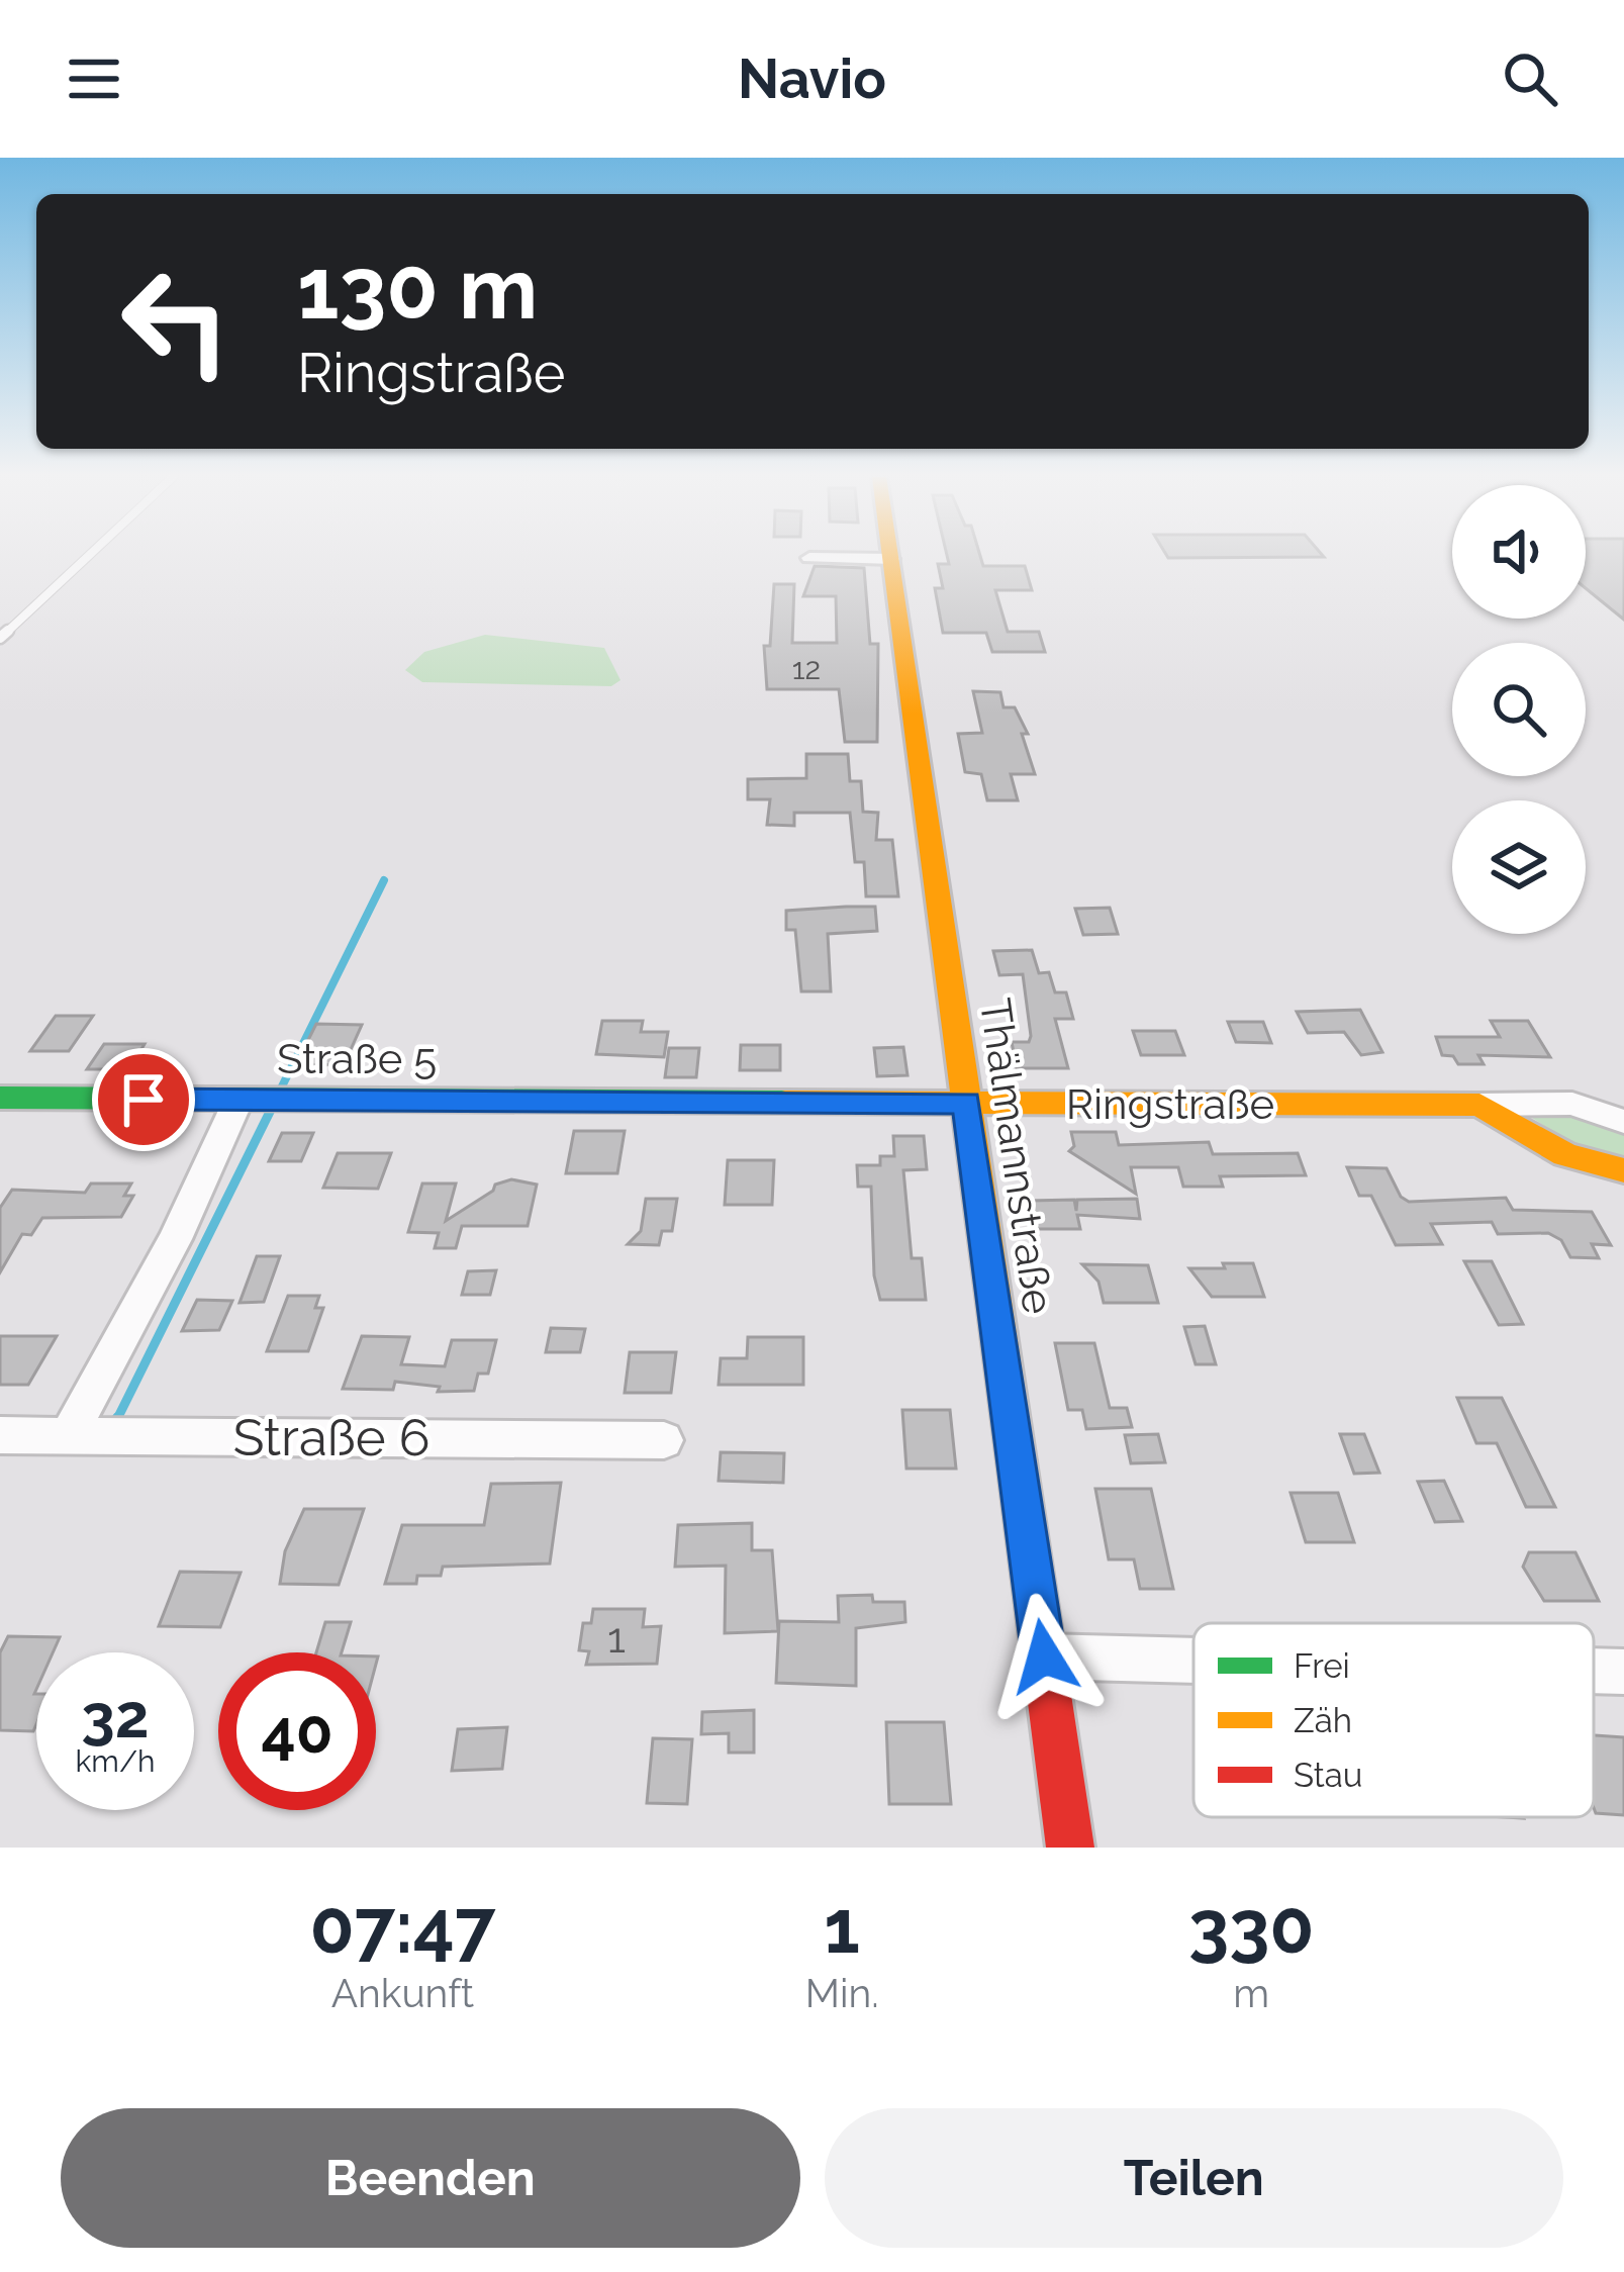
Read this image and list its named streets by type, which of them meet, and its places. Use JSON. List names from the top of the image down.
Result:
{
  "streets": {
    "street": [
      "Straße 5",
      "Ringstraße",
      "Thälmannstraße",
      "Straße 6"
    ]
  },
  "crossings": [
    ["Straße 5", "Ringstraße"],
    ["Ringstraße", "Thälmannstraße"]
  ],
  "house_numbers": ["12", "1"],
  "legend": ["Frei", "Zäh", "Stau"],
  "page": {
    "header": "Navio",
    "turn": ["130 m", "Ringstraße"],
    "speed": "32 km/h",
    "limit": "40",
    "eta": [
      "07:47",
      "Ankunft",
      "1",
      "Min.",
      "330",
      "m"
    ],
    "buttons": ["Beenden", "Teilen"]
  }
}
